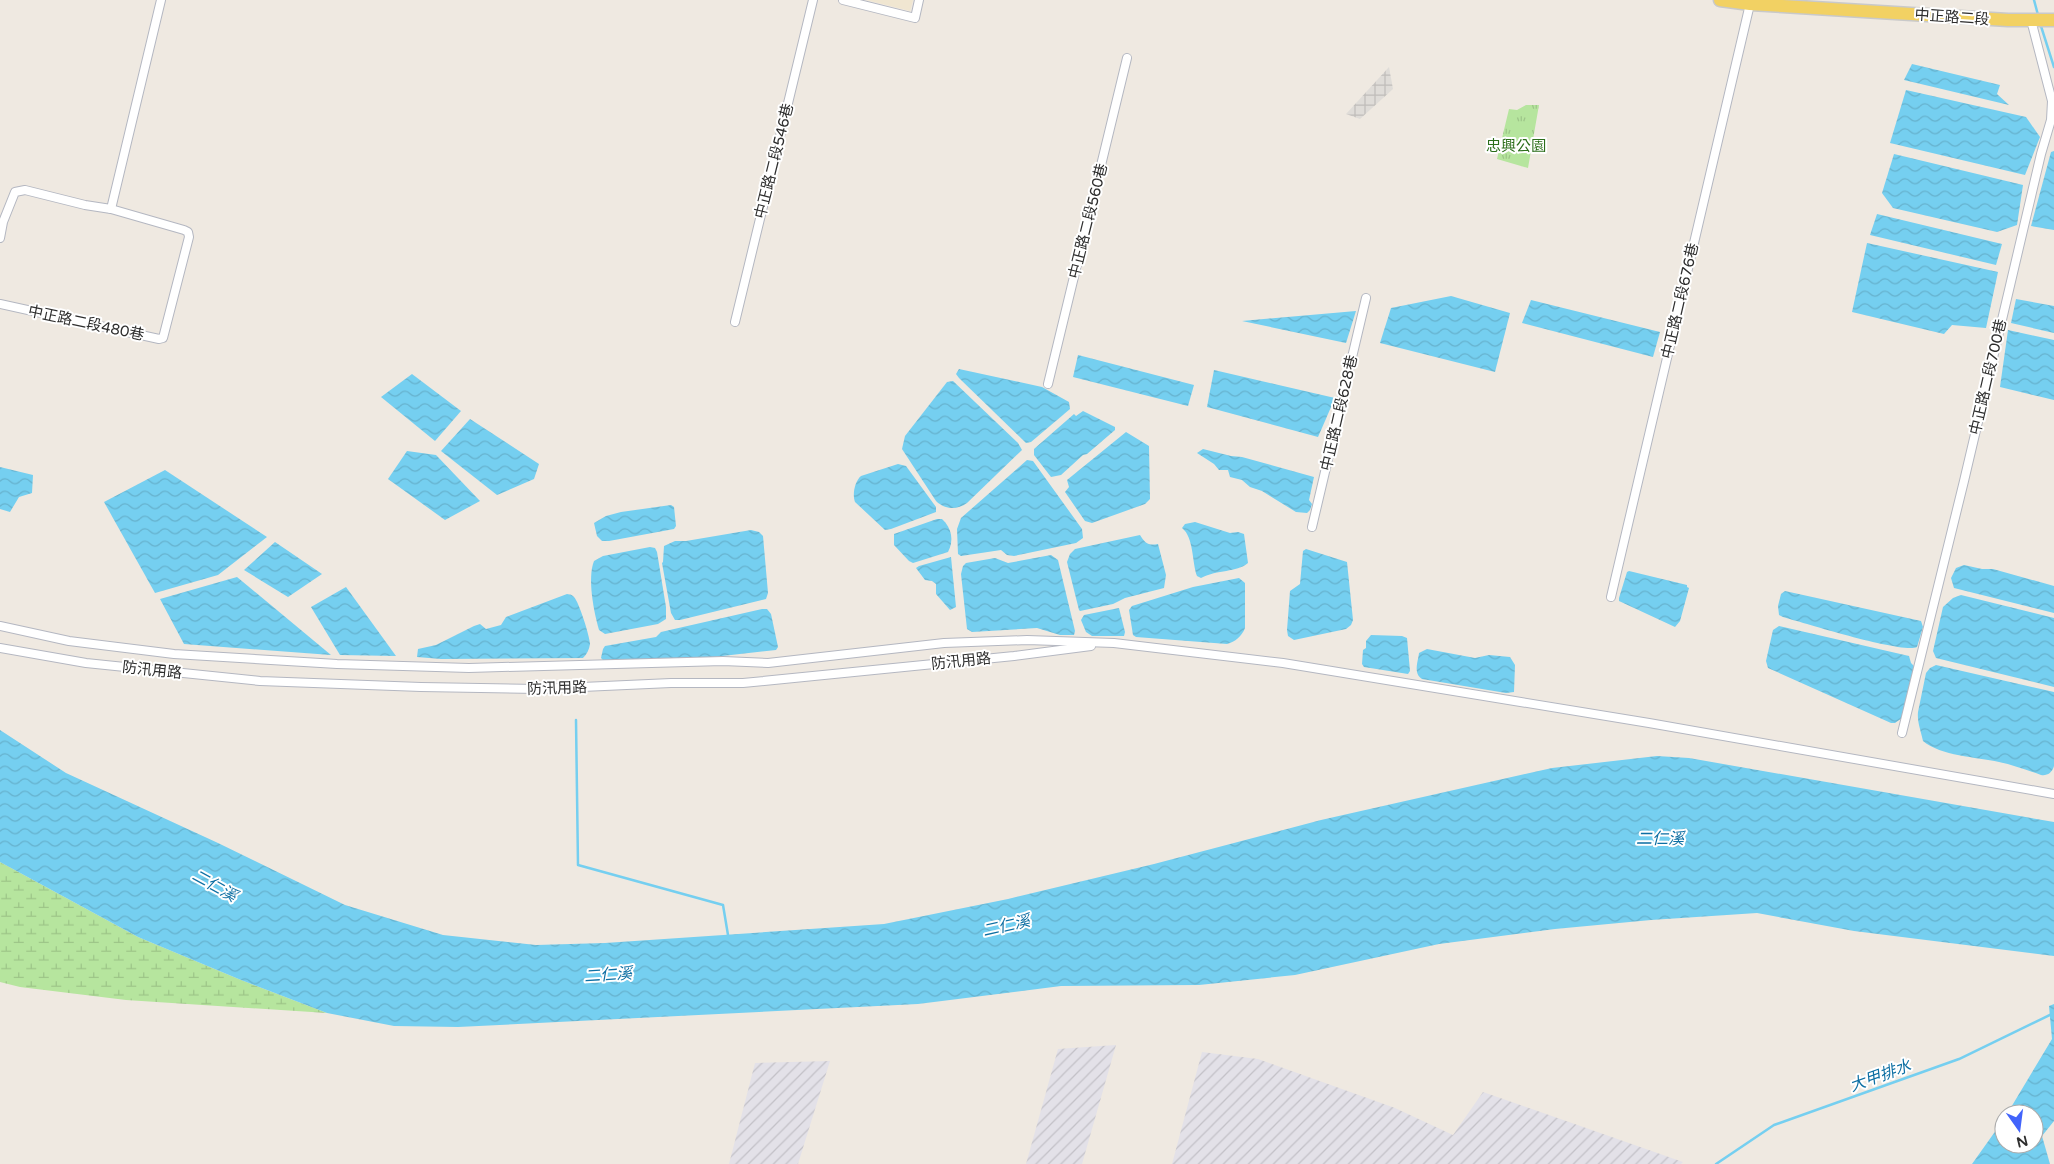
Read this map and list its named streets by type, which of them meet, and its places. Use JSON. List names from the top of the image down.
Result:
{
  "streets": {
    "main road": ["中正路二段"],
    "street": [
      "中正路二段546巷",
      "中正路二段560巷",
      "中正路二段676巷",
      "中正路二段480巷",
      "中正路二段700巷",
      "中正路二段628巷",
      "防汛用路"
    ]
  },
  "crossings": [
    ["中正路二段", "中正路二段676巷"],
    ["中正路二段", "中正路二段700巷"]
  ],
  "water": ["二仁溪", "大甲排水"],
  "parks": ["忠興公園"],
  "north": "bottom"
}
